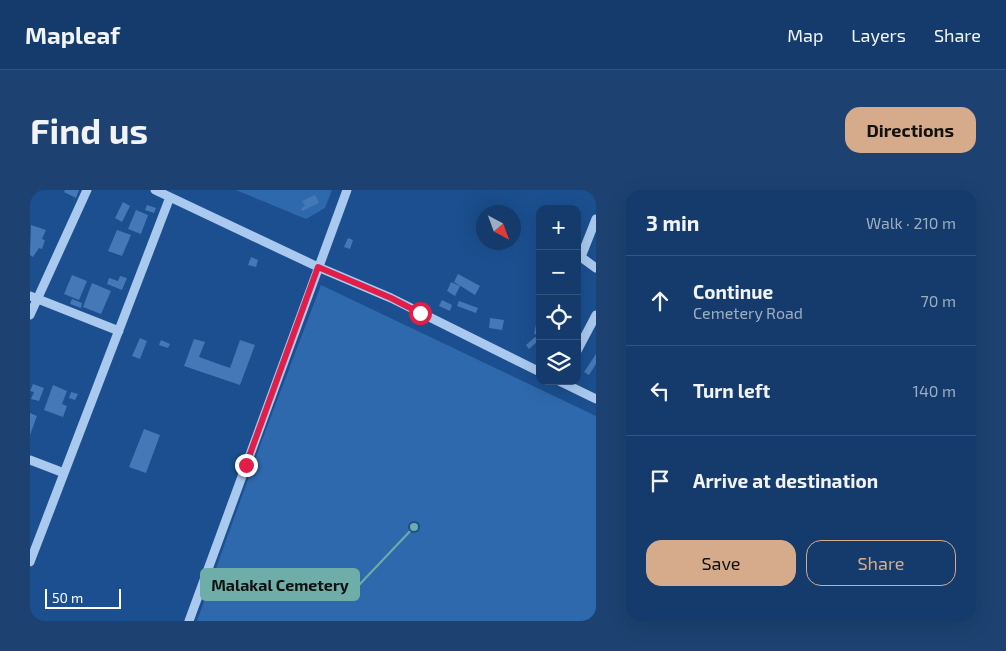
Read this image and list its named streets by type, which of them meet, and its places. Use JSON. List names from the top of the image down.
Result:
{
  "places": ["Malakal Cemetery"],
  "scale_bar": "50 m",
  "north": "bottom right",
  "page": {
    "header": "Mapleaf",
    "nav": ["Map", "Layers", "Share"],
    "buttons": [
      "Directions",
      ["Save", "Share"]
    ],
    "title": "Find us",
    "heading": ["3 min", "Walk · 210 m"],
    "map_buttons": ["+", "−"],
    "list": [
      ["Continue", "Cemetery Road", "70 m"],
      ["Turn left", "140 m"],
      "Arrive at destination"
    ],
    "scale": "50 m"
  }
}
